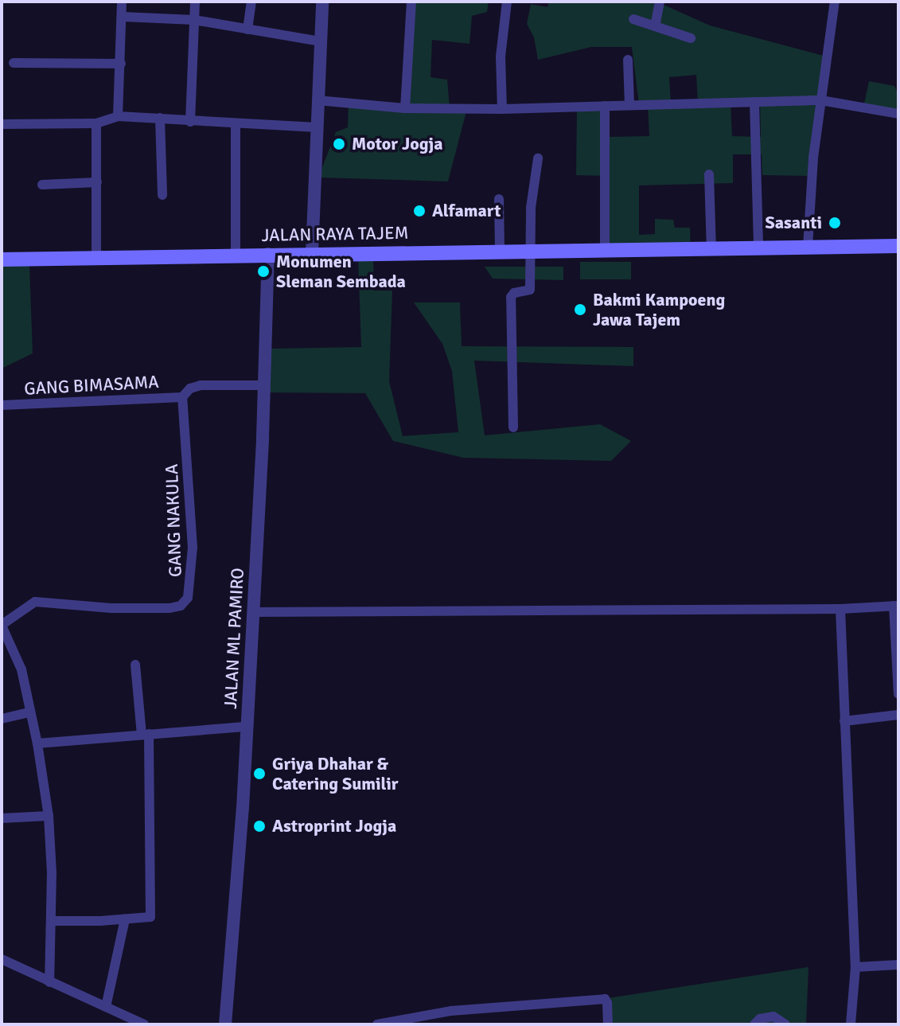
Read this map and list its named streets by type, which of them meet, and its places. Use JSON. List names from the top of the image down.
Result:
{
  "streets": {
    "main road": ["JALAN RAYA TAJEM"],
    "street": ["GANG BIMASAMA", "GANG NAKULA", "JALAN ML PAMIRO"]
  },
  "crossings": [
    ["JALAN RAYA TAJEM", "JALAN ML PAMIRO"],
    ["GANG BIMASAMA", "GANG NAKULA"]
  ],
  "places": [
    "Motor Jogja",
    "Alfamart",
    "Sasanti",
    "Monumen Sleman Sembada",
    "Bakmi Kampoeng Jawa Tajem",
    "Griya Dhahar & Catering Sumilir",
    "Astroprint Jogja"
  ]
}
